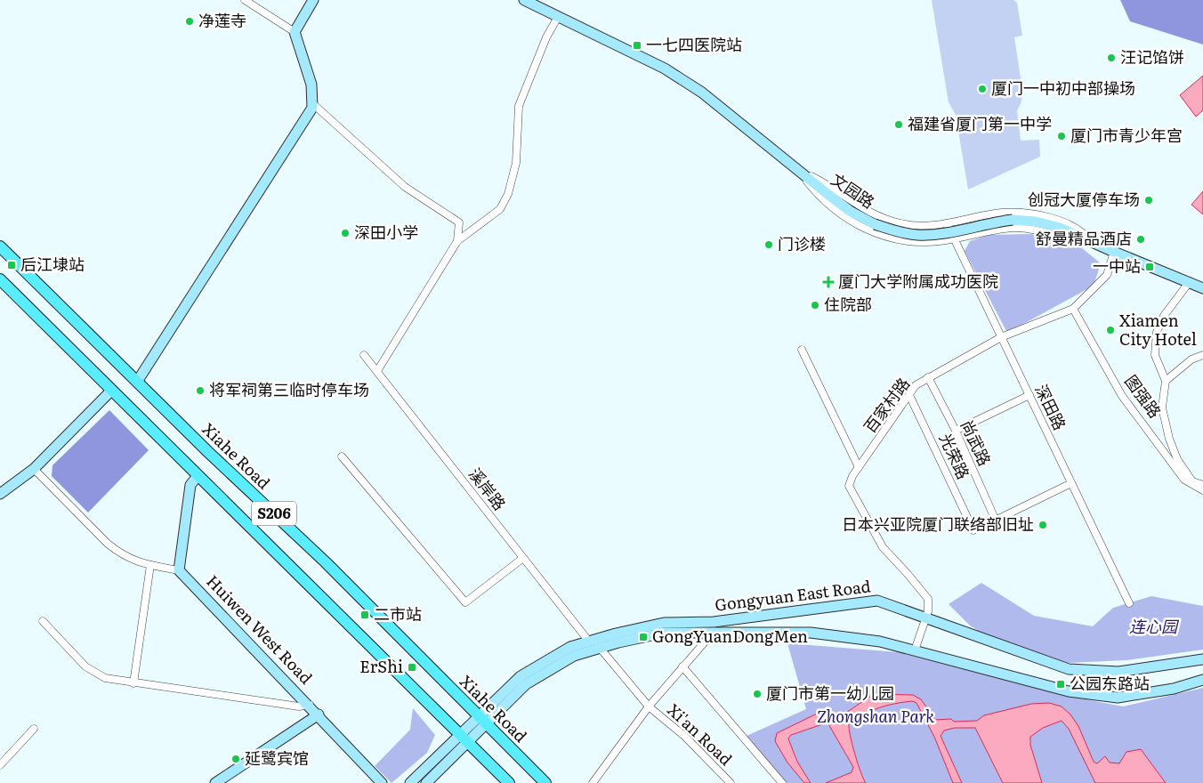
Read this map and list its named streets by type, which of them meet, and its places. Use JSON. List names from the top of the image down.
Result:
{
  "streets": {
    "main road": [
      "文园路",
      "Xiahe Road",
      "S206",
      "Gongyuan East Road",
      "Huiwen West Road"
    ],
    "street": [
      "图强路",
      "百家村路",
      "深田路",
      "尚武路",
      "光荣路",
      "溪岸路",
      "Xi'an Road"
    ]
  },
  "crossings": [
    ["文园路", "百家村路"],
    ["图强路", "百家村路"],
    ["百家村路", "深田路"],
    ["百家村路", "尚武路"],
    ["百家村路", "光荣路"],
    ["百家村路", "Gongyuan East Road"],
    ["深田路", "尚武路"],
    ["Xiahe Road", "Gongyuan East Road"],
    ["溪岸路", "Gongyuan East Road"],
    ["S206", "Gongyuan East Road"],
    ["Gongyuan East Road", "Xi'an Road"]
  ],
  "parks": ["连心园", "Zhongshan Park"],
  "places": {
    "other": [
      "净莲寺",
      "汪记馅饼",
      "厦门一中初中部操场",
      "福建省厦门第一中学",
      "厦门市青少年宫",
      "创冠大厦停车场",
      "深田小学",
      "舒曼精品酒店",
      "门诊楼",
      "住院部",
      "Xiamen City Hotel",
      "将军祠第三临时停车场",
      "日本兴亚院厦门联络部旧址",
      "厦门市第一幼儿园",
      "延鹭宾馆"
    ],
    "transit": [
      "一七四医院站",
      "后江埭站",
      "一中站",
      "二市站",
      "GongYuanDongMen",
      "ErShi",
      "公园东路站"
    ],
    "health": ["厦门大学附属成功医院"]
  }
}
